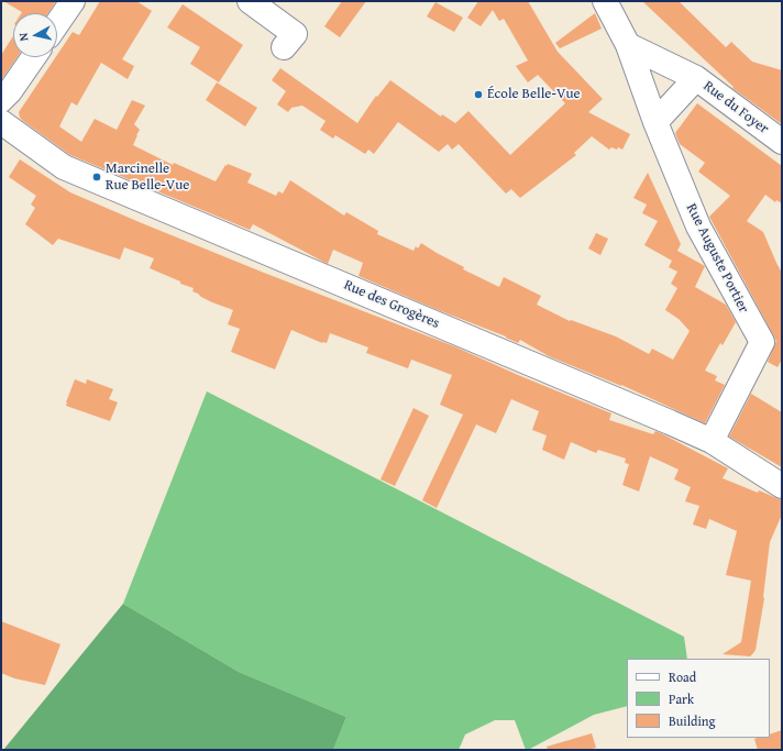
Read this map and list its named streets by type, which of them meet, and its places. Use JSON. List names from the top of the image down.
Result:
{
  "streets": {
    "street": ["Rue du Foyer", "Rue Auguste Portier", "Rue des Grogères"]
  },
  "crossings": [
    ["Rue du Foyer", "Rue Auguste Portier"],
    ["Rue Auguste Portier", "Rue des Grogères"]
  ],
  "places": ["École Belle-Vue", "Marcinelle Rue Belle-Vue"],
  "legend": ["Road", "Park", "Building"],
  "north": "left"
}
